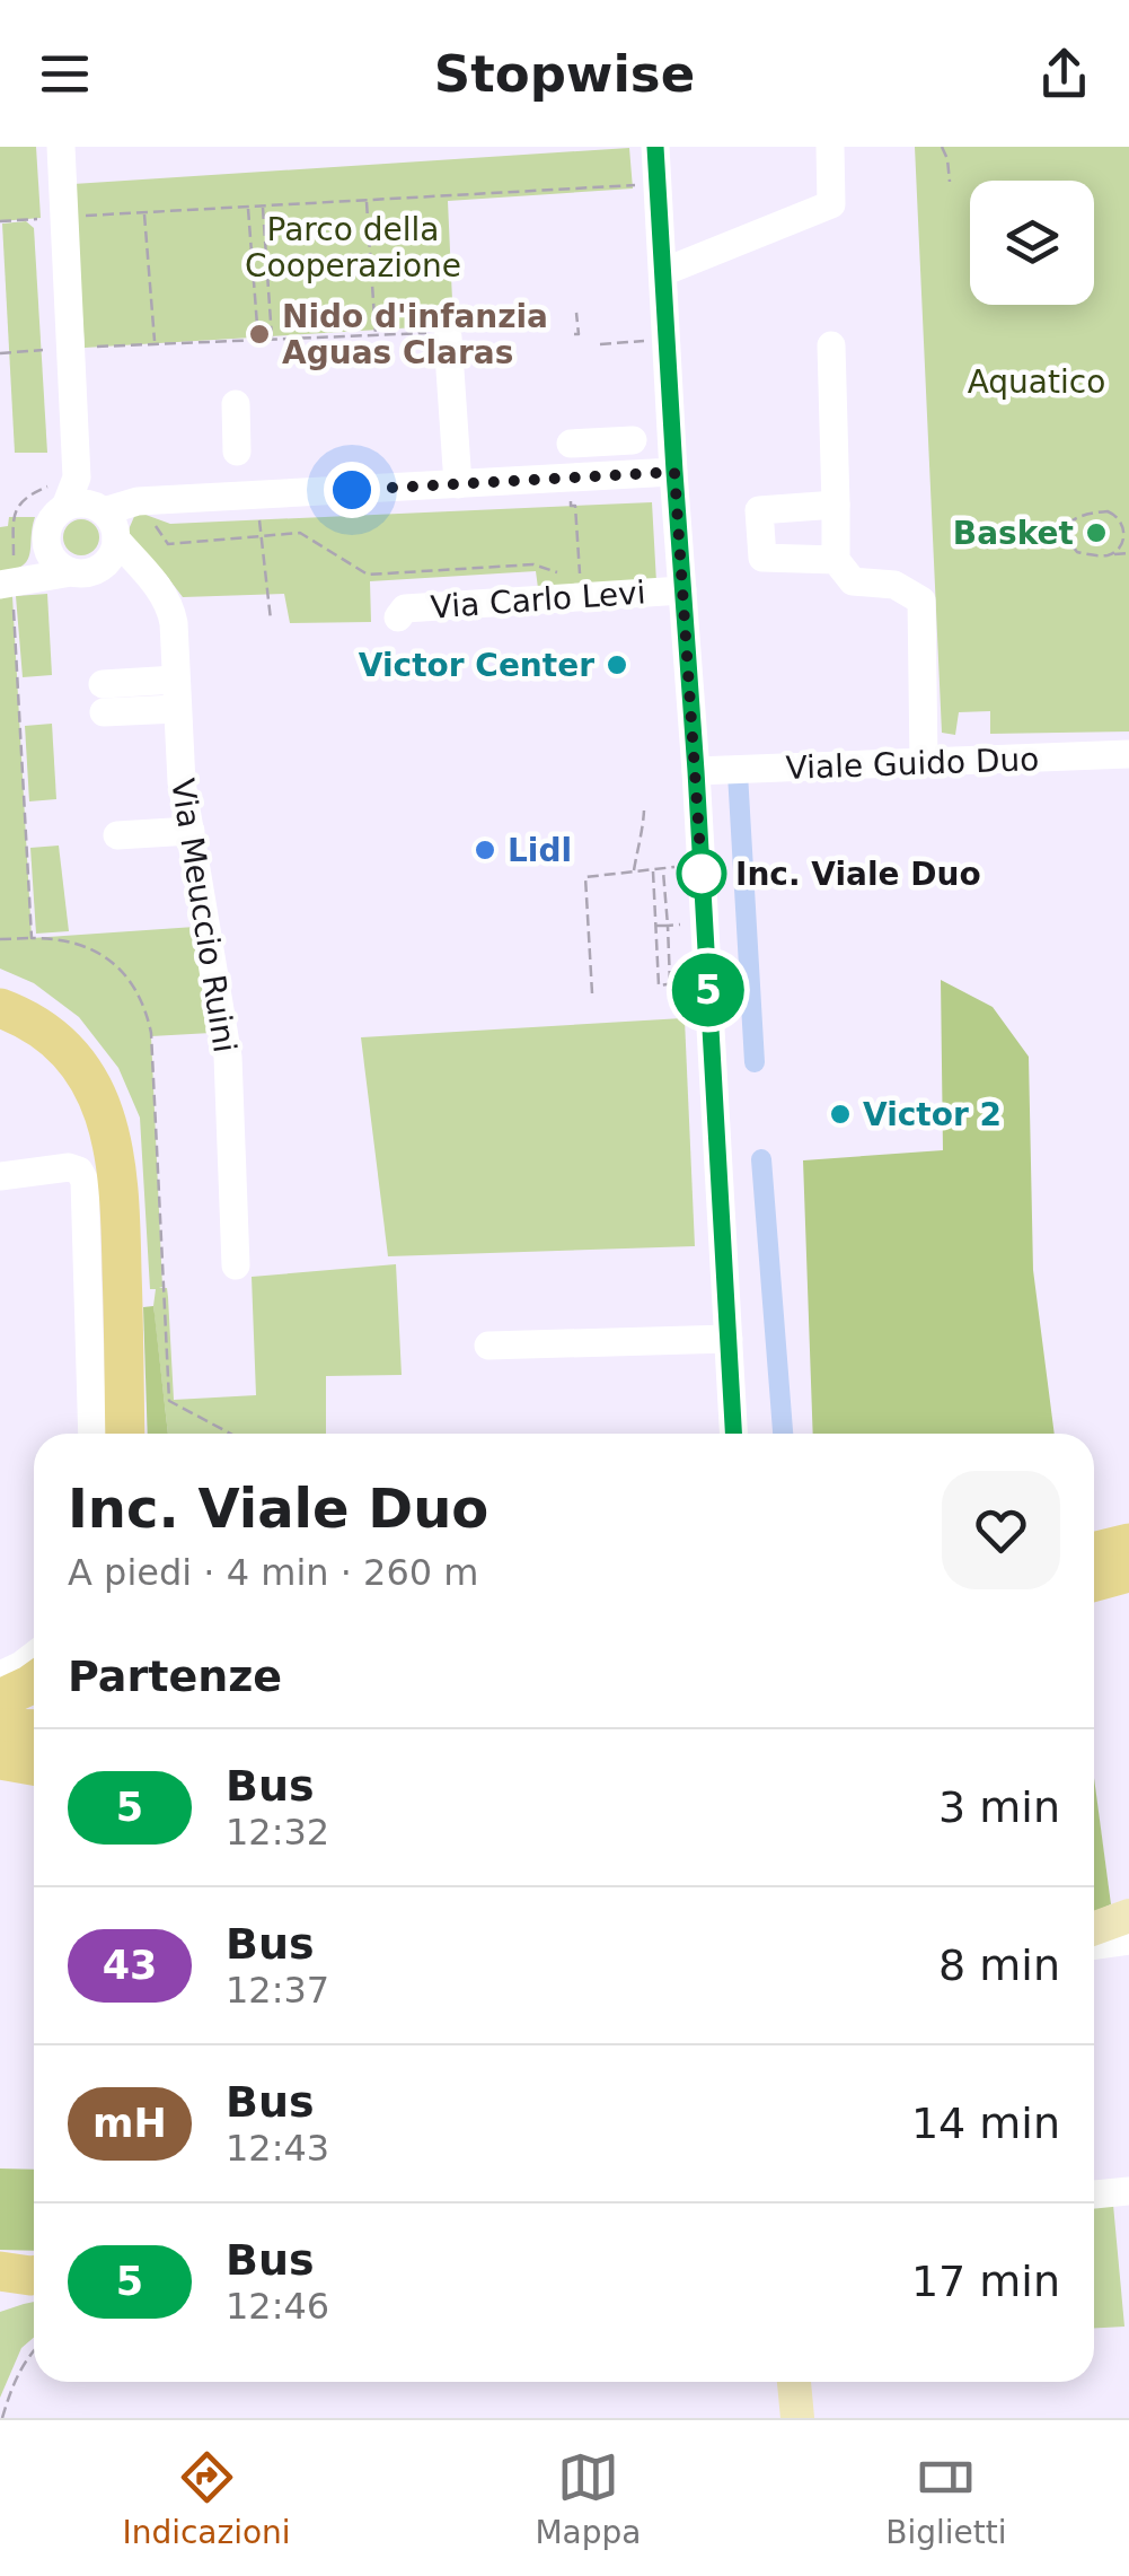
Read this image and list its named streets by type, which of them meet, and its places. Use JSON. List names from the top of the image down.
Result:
{
  "streets": {
    "street": ["Via Carlo Levi", "Viale Guido Duo", "Via Meuccio Ruini"]
  },
  "parks": ["Parco della Cooperazione", "Aquatico"],
  "places": [
    "Nido d'infanzia Aguas Claras",
    "Basket",
    "Victor Center",
    "Lidl",
    "Inc. Viale Duo",
    "Victor 2"
  ],
  "lines": ["bus line 5"],
  "page": {
    "header": "Stopwise",
    "on_map": "5",
    "heading": [
      ["Inc. Viale Duo", "A piedi · 4 min · 260 m"],
      "Partenze"
    ],
    "list": [
      {
        "mark": "5",
        "name": "Bus",
        "note": "12:32",
        "value": "3 min"
      },
      {
        "mark": "43",
        "name": "Bus",
        "note": "12:37",
        "value": "8 min"
      },
      {
        "mark": "mH",
        "name": "Bus",
        "note": "12:43",
        "value": "14 min"
      },
      {
        "mark": "5",
        "name": "Bus",
        "note": "12:46",
        "value": "17 min"
      }
    ],
    "tabs": ["Indicazioni", "Mappa", "Biglietti"]
  }
}
